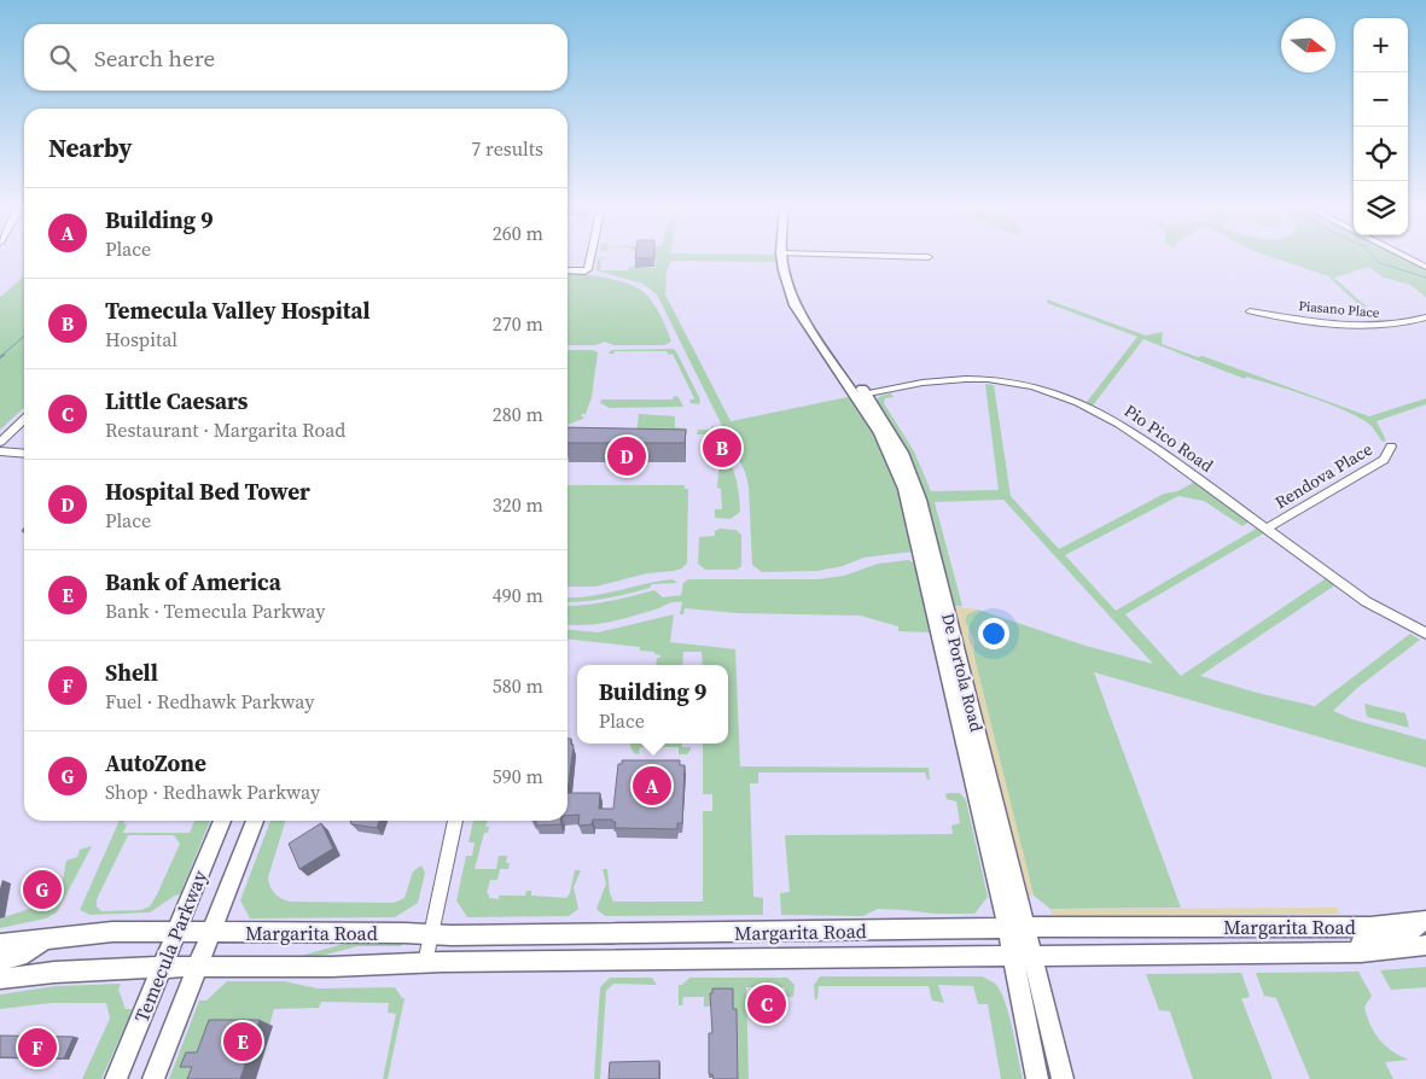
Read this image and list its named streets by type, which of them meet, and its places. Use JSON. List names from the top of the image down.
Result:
{
  "streets": {
    "main road": ["De Portola Road", "Margarita Road", "Temecula Parkway"],
    "street": ["Piasano Place", "Pio Pico Road", "Rendova Place"]
  },
  "crossings": [
    ["Pio Pico Road", "Rendova Place"],
    ["Pio Pico Road", "De Portola Road"],
    ["De Portola Road", "Margarita Road"],
    ["Margarita Road", "Temecula Parkway"]
  ],
  "north": "right",
  "page": {
    "map_buttons": ["+", "−"],
    "search": "Search here",
    "heading": ["Nearby", "7 results"],
    "list": [
      {
        "mark": "A",
        "name": "Building 9",
        "note": "Place",
        "value": "260 m"
      },
      {
        "mark": "B",
        "name": "Temecula Valley Hospital",
        "note": "Hospital",
        "value": "270 m"
      },
      {
        "mark": "C",
        "name": "Little Caesars",
        "note": "Restaurant · Margarita Road",
        "value": "280 m"
      },
      {
        "mark": "D",
        "name": "Hospital Bed Tower",
        "note": "Place",
        "value": "320 m"
      },
      {
        "mark": "E",
        "name": "Bank of America",
        "note": "Bank · Temecula Parkway",
        "value": "490 m"
      },
      {
        "mark": "F",
        "name": "Shell",
        "note": "Fuel · Redhawk Parkway",
        "value": "580 m"
      },
      {
        "mark": "G",
        "name": "AutoZone",
        "note": "Shop · Redhawk Parkway",
        "value": "590 m"
      }
    ],
    "pins": [
      "B",
      "D",
      "A",
      "G",
      "C",
      "E",
      "F"
    ],
    "popup": ["Building 9", "Place"]
  }
}
